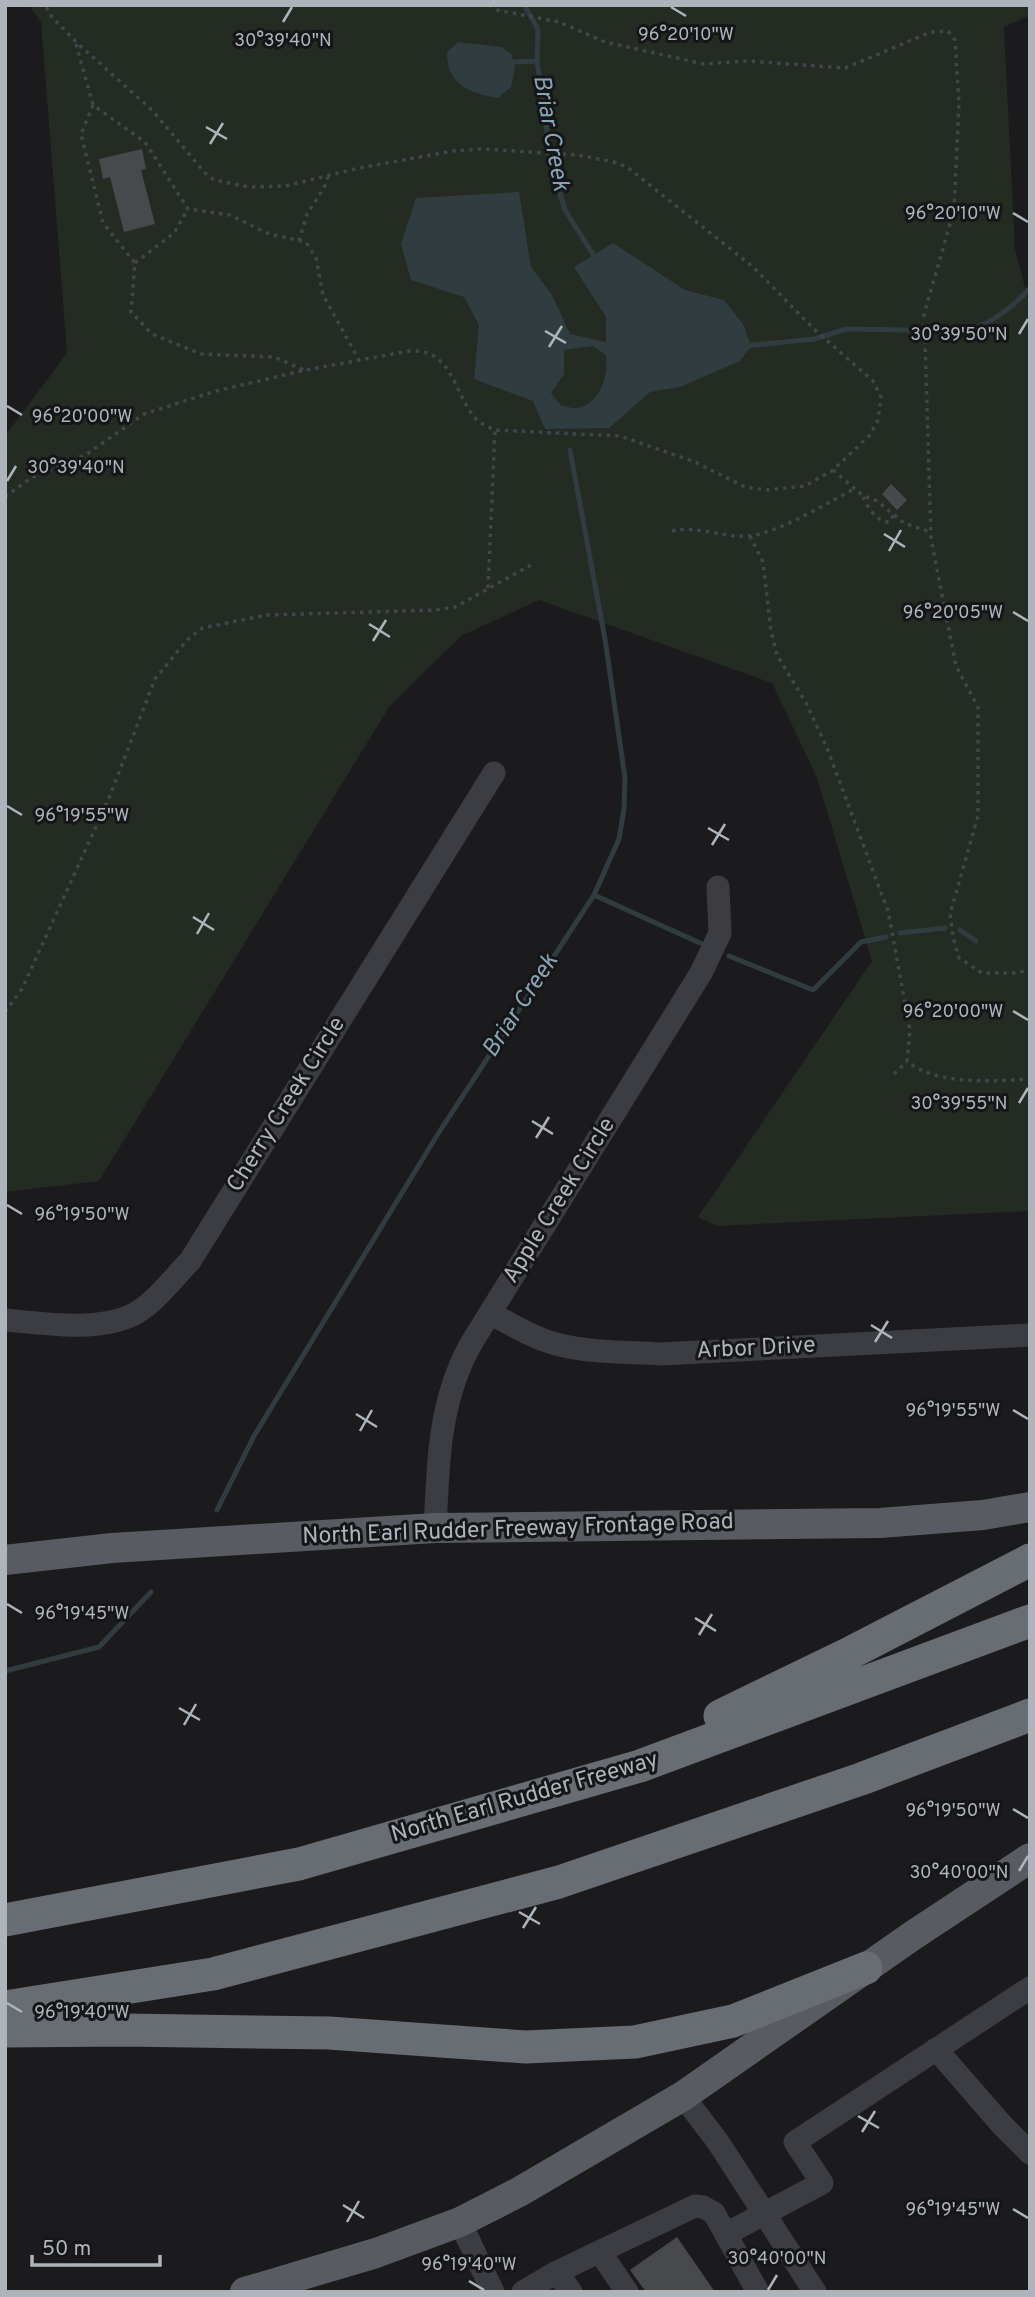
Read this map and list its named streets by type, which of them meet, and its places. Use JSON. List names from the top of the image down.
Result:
{
  "streets": {
    "highway": ["North Earl Rudder Freeway"],
    "main road": ["North Earl Rudder Freeway Frontage Road"],
    "street": ["Cherry Creek Circle", "Apple Creek Circle", "Arbor Drive"]
  },
  "crossings": [
    ["Apple Creek Circle", "Arbor Drive"],
    ["Apple Creek Circle", "North Earl Rudder Freeway Frontage Road"]
  ],
  "water": ["Briar Creek"],
  "scale_bar": "50 m",
  "coordinates": [
    "96°20'10\"W",
    "30°39'40\"N",
    "30°39'50\"N",
    "96°20'00\"W",
    "96°20'05\"W",
    "96°19'55\"W",
    "30°39'55\"N",
    "96°19'50\"W",
    "96°19'45\"W",
    "30°40'00\"N",
    "96°19'40\"W"
  ]
}
